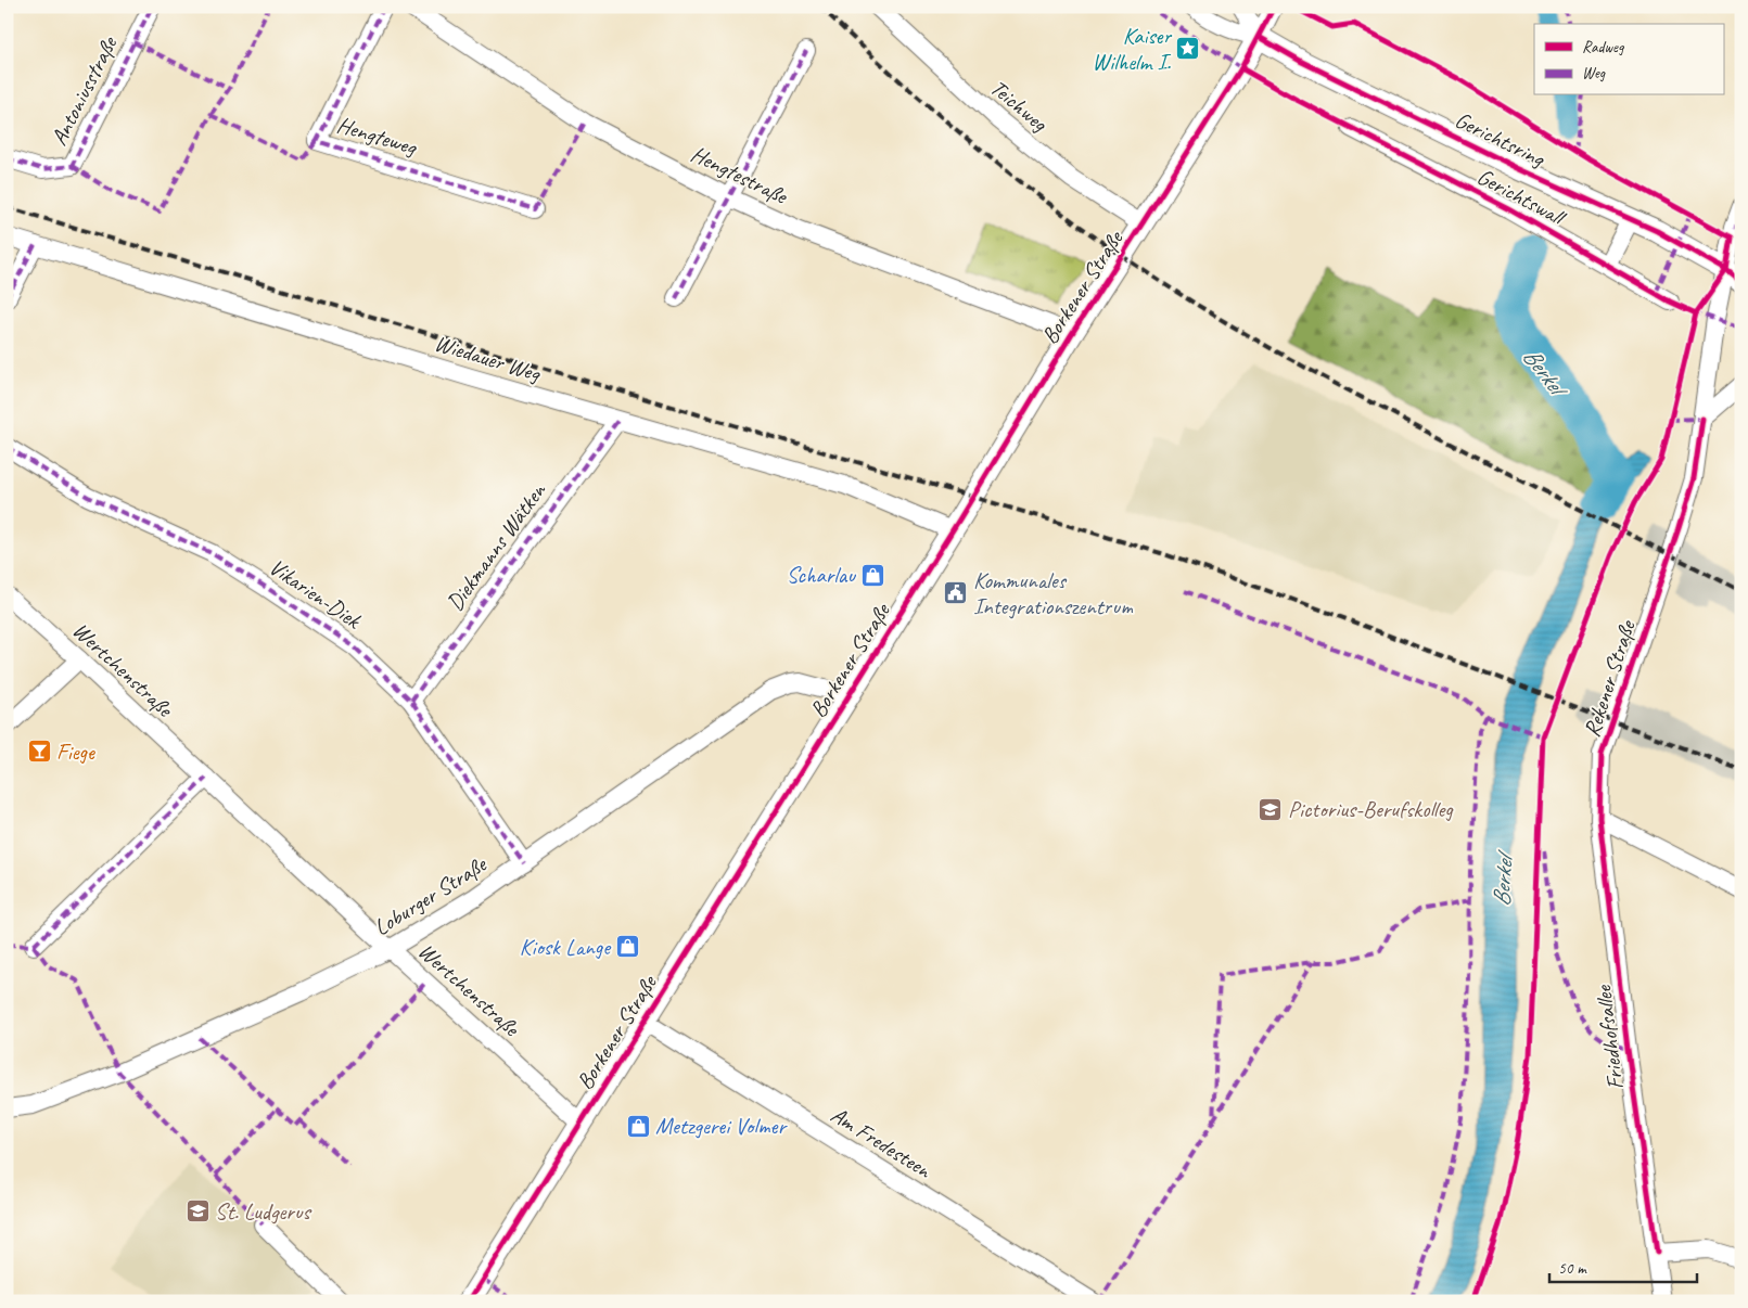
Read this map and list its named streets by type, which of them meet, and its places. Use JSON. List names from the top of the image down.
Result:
{
  "streets": {
    "street": [
      "Antoniusstraße",
      "Teichweg",
      "Hengteweg",
      "Gerichtsring",
      "Hengtestraße",
      "Gerichtswall",
      "Borkener Straße",
      "Wiedauer Weg",
      "Diekmanns Wätken",
      "Vikarien-Diek",
      "Wertchenstraße",
      "Rekener Straße",
      "Loburger Straße",
      "Friedhofsallee",
      "Am Fredesteen"
    ]
  },
  "crossings": [
    ["Teichweg", "Borkener Straße"],
    ["Gerichtsring", "Borkener Straße"],
    ["Gerichtsring", "Rekener Straße"],
    ["Hengtestraße", "Borkener Straße"],
    ["Borkener Straße", "Wiedauer Weg"],
    ["Borkener Straße", "Wertchenstraße"],
    ["Borkener Straße", "Loburger Straße"],
    ["Borkener Straße", "Am Fredesteen"],
    ["Wiedauer Weg", "Diekmanns Wätken"],
    ["Diekmanns Wätken", "Vikarien-Diek"],
    ["Vikarien-Diek", "Loburger Straße"],
    ["Wertchenstraße", "Loburger Straße"],
    ["Rekener Straße", "Friedhofsallee"]
  ],
  "water": ["Berkel"],
  "places": {
    "place": ["Kaiser Wilhelm I."],
    "shop": ["Scharlau", "Kiosk Lange", "Metzgerei Volmer"],
    "public building": ["Kommunales Integrationszentrum"],
    "bar": ["Fiege"],
    "school or university": ["Pictorius-Berufskolleg", "St. Ludgerus"]
  },
  "legend": ["Radweg", "Weg"],
  "scale_bar": "50 m"
}
